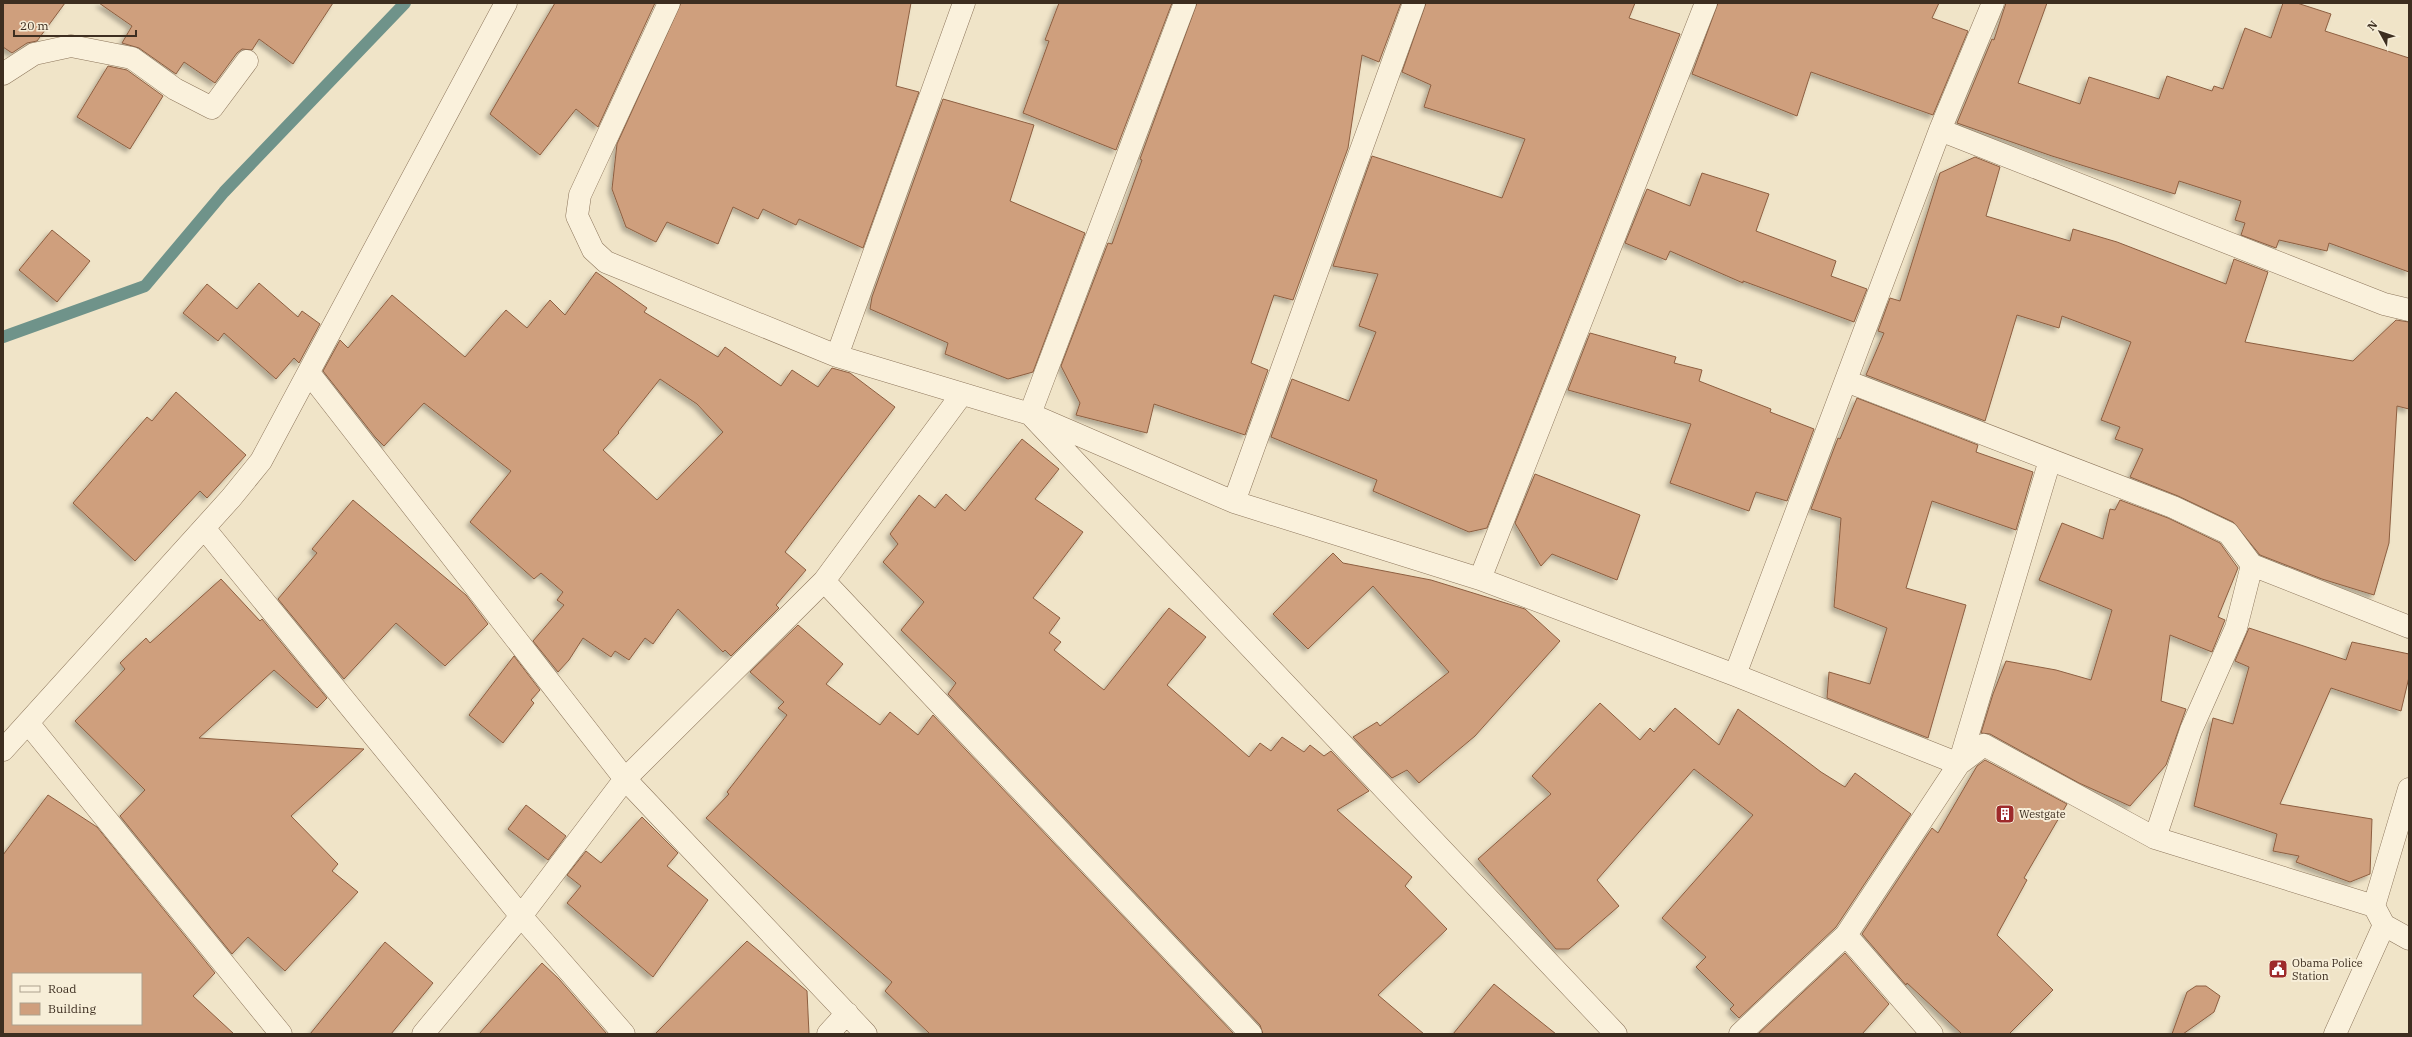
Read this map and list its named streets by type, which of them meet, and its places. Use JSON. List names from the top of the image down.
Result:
{
  "places": {
    "building": ["Westgate"],
    "public building": ["Obama Police Station"]
  },
  "legend": ["Road", "Building"],
  "scale_bar": "20 m",
  "north": "top left"
}
